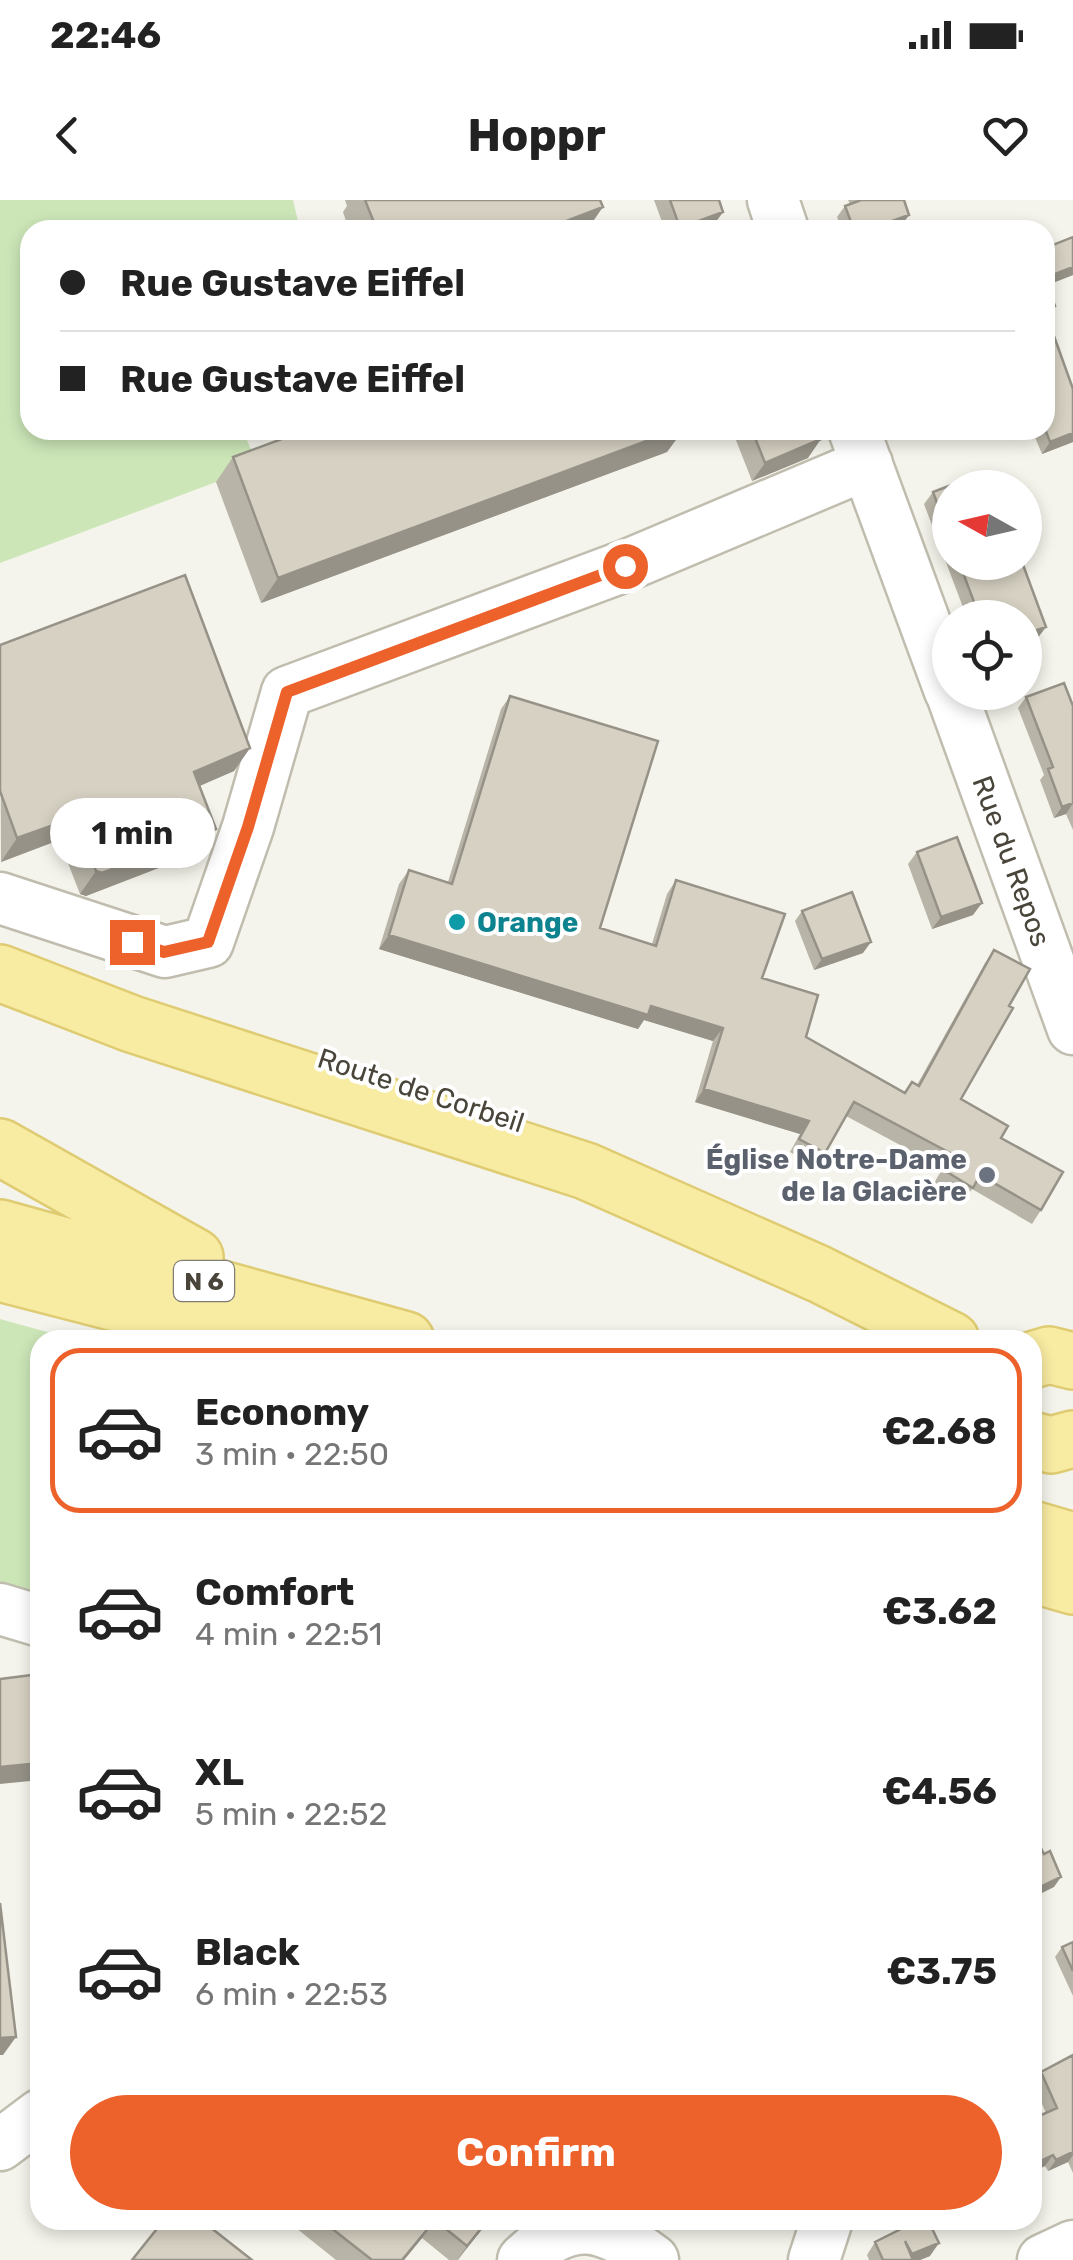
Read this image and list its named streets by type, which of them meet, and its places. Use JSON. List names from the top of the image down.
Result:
{
  "streets": {
    "main road": ["Route de Corbeil", "N 6"],
    "street": ["Rue du Repos"]
  },
  "places": ["Orange", "Église Notre-Dame de la Glacière"],
  "north": "left",
  "page": {
    "status": "22:46",
    "header": "Hoppr",
    "banner": ["Rue Gustave Eiffel", "Rue Gustave Eiffel"],
    "bubble": "1 min",
    "list": [
      {
        "name": "Economy",
        "note": "3 min · 22:50",
        "value": "€2.68"
      },
      {
        "name": "Comfort",
        "note": "4 min · 22:51",
        "value": "€3.62"
      },
      {
        "name": "XL",
        "note": "5 min · 22:52",
        "value": "€4.56"
      },
      {
        "name": "Black",
        "note": "6 min · 22:53",
        "value": "€3.75"
      }
    ],
    "buttons": "Confirm"
  }
}
